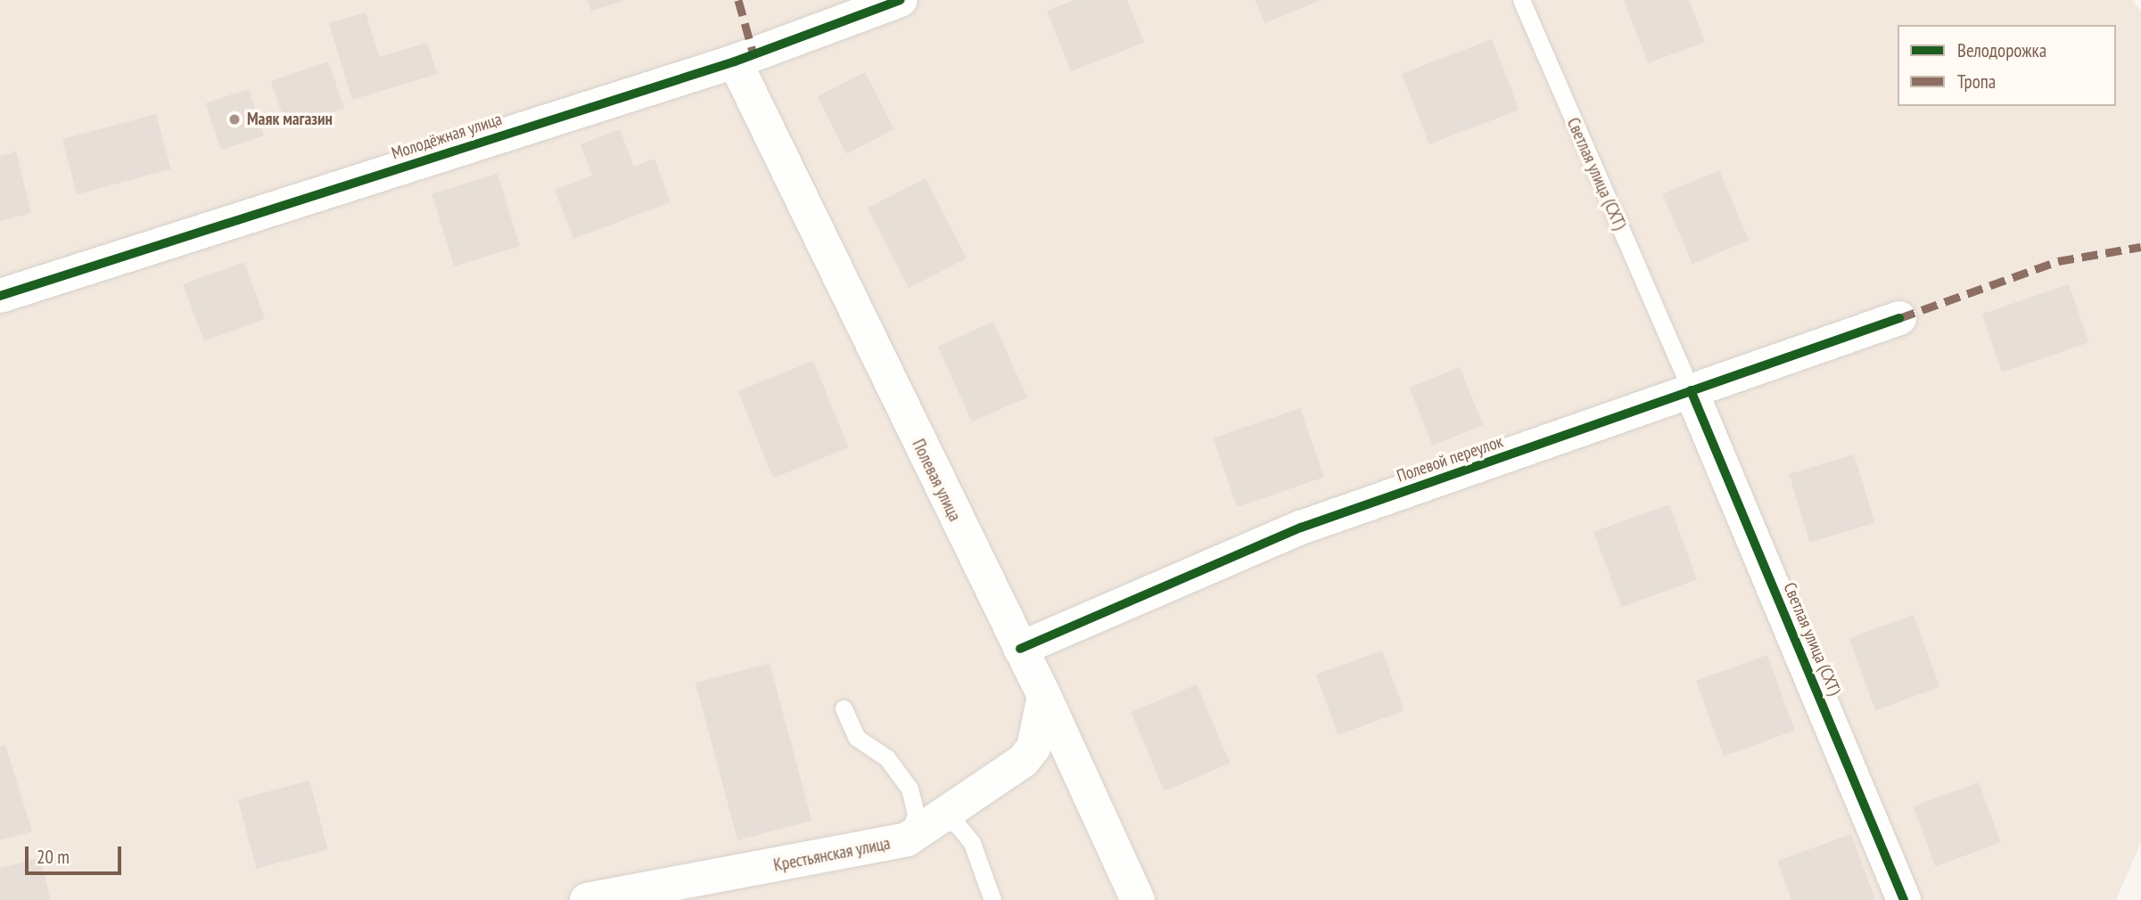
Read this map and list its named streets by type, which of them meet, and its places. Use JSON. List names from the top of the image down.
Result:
{
  "streets": {
    "street": [
      "Молодёжная улица",
      "Светлая улица (СХТ)",
      "Полевой переулок",
      "Полевая улица",
      "Крестьянская улица"
    ]
  },
  "crossings": [
    ["Молодёжная улица", "Полевая улица"],
    ["Светлая улица (СХТ)", "Полевой переулок"],
    ["Полевой переулок", "Полевая улица"],
    ["Полевая улица", "Крестьянская улица"]
  ],
  "places": ["Маяк магазин"],
  "legend": ["Велодорожка", "Тропа"],
  "scale_bar": "20 m"
}
